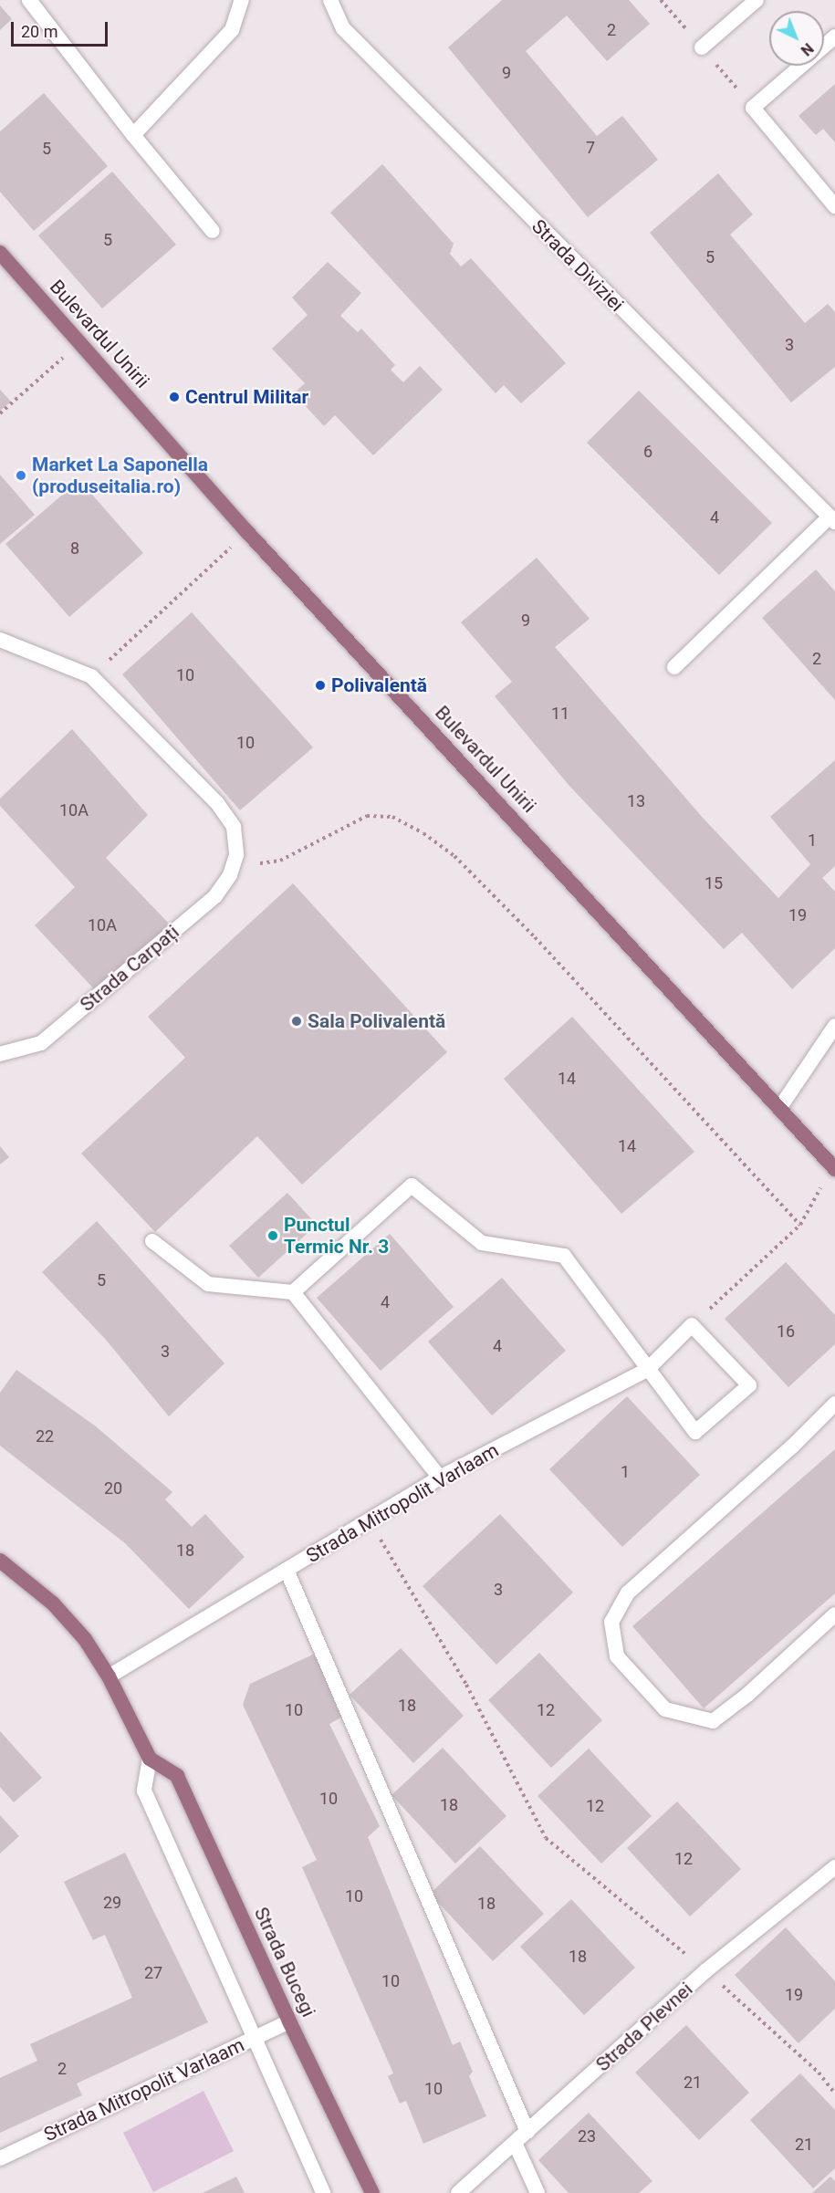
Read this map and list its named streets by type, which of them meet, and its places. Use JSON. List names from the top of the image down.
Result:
{
  "streets": {
    "main road": ["Bulevardul Unirii", "Strada Bucegi"],
    "street": [
      "Strada Diviziei",
      "Strada Carpați",
      "Strada Mitropolit Varlaam",
      "Strada Plevnei"
    ]
  },
  "crossings": [
    ["Strada Mitropolit Varlaam", "Strada Bucegi"]
  ],
  "places": [
    "Centrul Militar",
    "Market La Saponella (produseitalia.ro)",
    "Polivalentă",
    "Sala Polivalentă",
    "Punctul Termic Nr. 3"
  ],
  "house_numbers": [
    "2",
    "9",
    "7",
    "5",
    "5",
    "5",
    "3",
    "6",
    "4",
    "8",
    "9",
    "2",
    "10",
    "11",
    "10",
    "13",
    "10A",
    "1",
    "15",
    "19",
    "10A",
    "14",
    "14",
    "5",
    "4",
    "16",
    "4",
    "3",
    "22",
    "1",
    "20",
    "18",
    "3",
    "18",
    "10",
    "12",
    "10",
    "18",
    "12",
    "12",
    "10",
    "29",
    "18",
    "18",
    "27",
    "10",
    "19",
    "2",
    "21",
    "10",
    "23",
    "21"
  ],
  "scale_bar": "20 m",
  "north": "bottom right"
}
